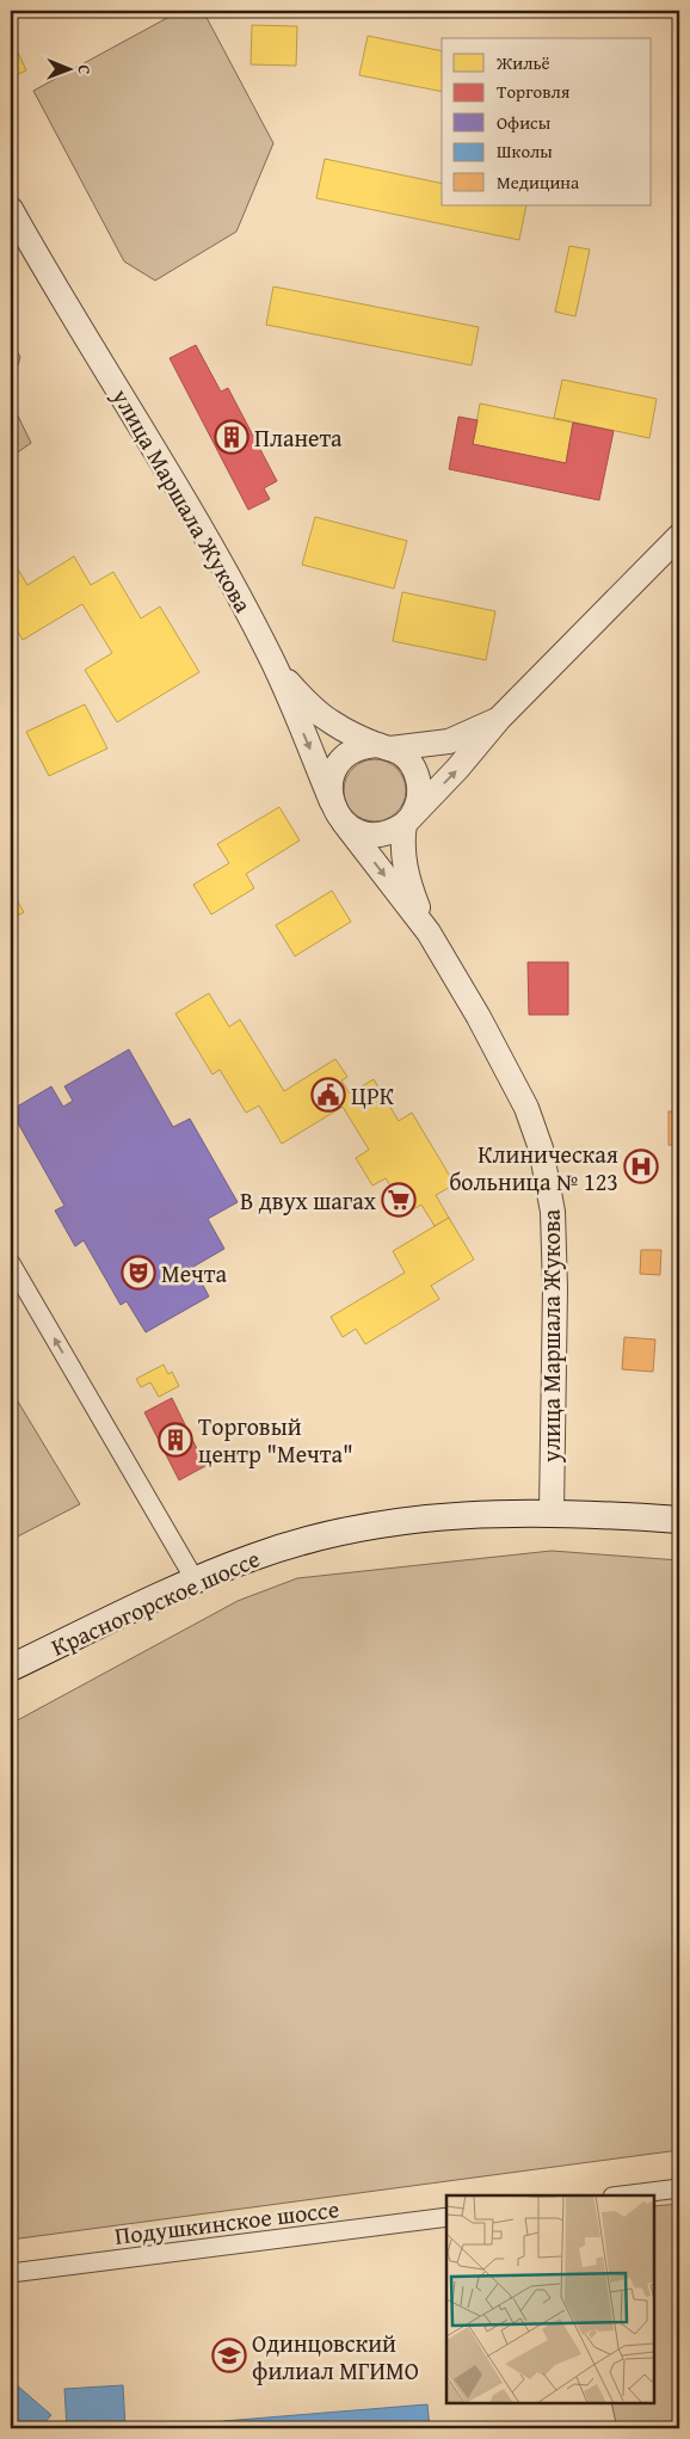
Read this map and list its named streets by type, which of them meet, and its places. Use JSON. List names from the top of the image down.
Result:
{
  "streets": {
    "main road": ["Красногорское шоссе"],
    "street": ["улица Маршала Жукова", "Подушкинское шоссе"]
  },
  "crossings": [
    ["улица Маршала Жукова", "Красногорское шоссе"]
  ],
  "places": {
    "building": ["Планета", "Торговый центр \"Мечта\""],
    "public building": ["ЦРК"],
    "hospital": ["Клиническая больница № 123"],
    "supermarket": ["В двух шагах"],
    "theatre": ["Мечта"],
    "school or university": ["Одинцовский филиал МГИМО"]
  },
  "legend": [
    "Жильё",
    "Торговля",
    "Офисы",
    "Школы",
    "Медицина"
  ],
  "north": "right"
}
